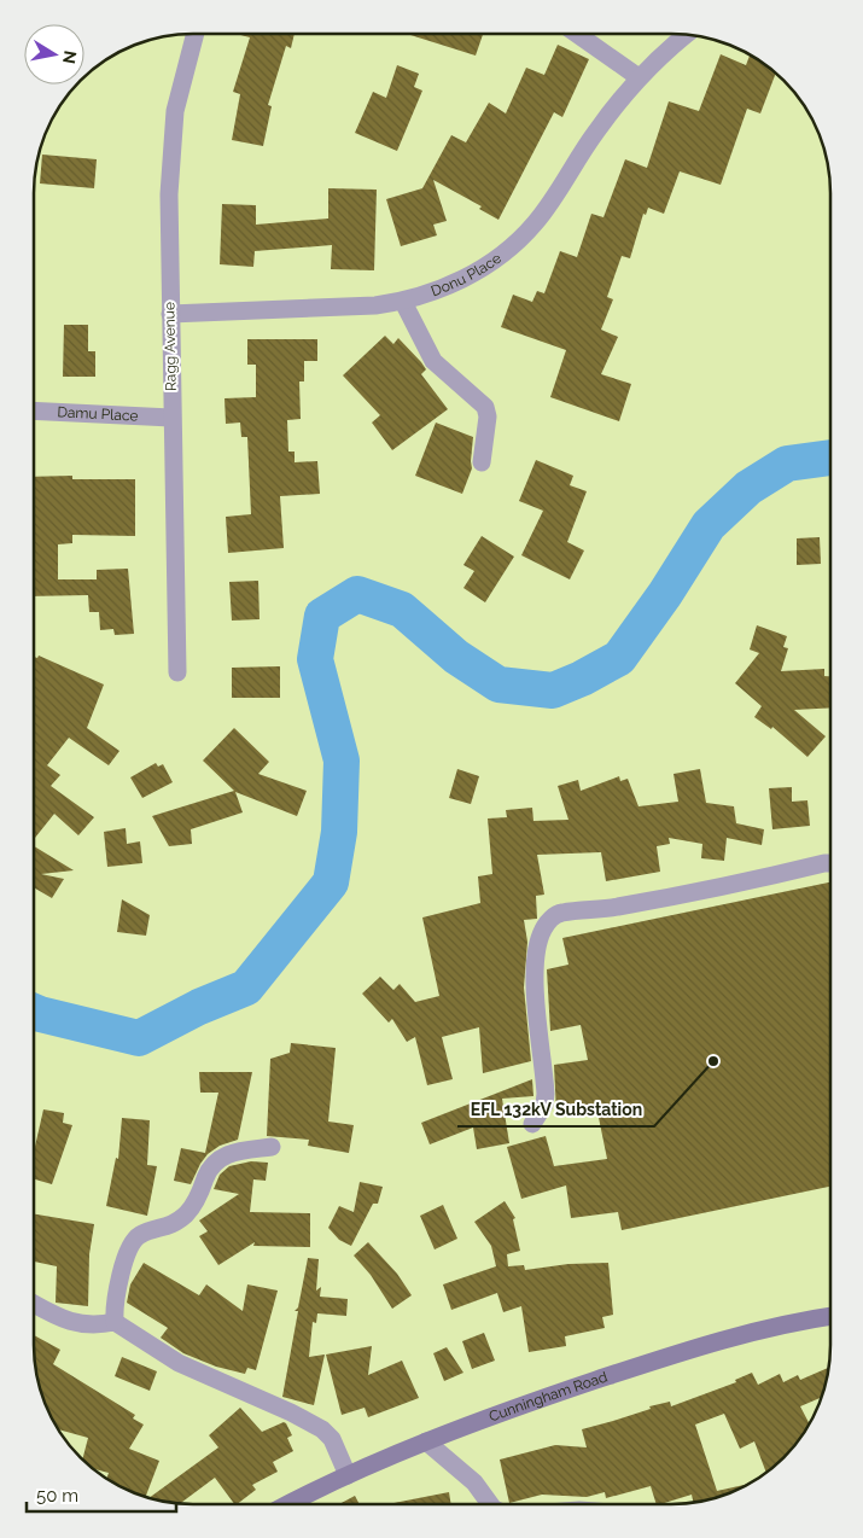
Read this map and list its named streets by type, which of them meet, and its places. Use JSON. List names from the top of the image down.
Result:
{
  "streets": {
    "main road": ["Cunningham Road"],
    "street": ["Donu Place", "Ragg Avenue", "Damu Place"]
  },
  "crossings": [
    ["Donu Place", "Ragg Avenue"],
    ["Ragg Avenue", "Damu Place"]
  ],
  "places": ["EFL 132kV Substation"],
  "scale_bar": "50 m",
  "north": "right"
}
